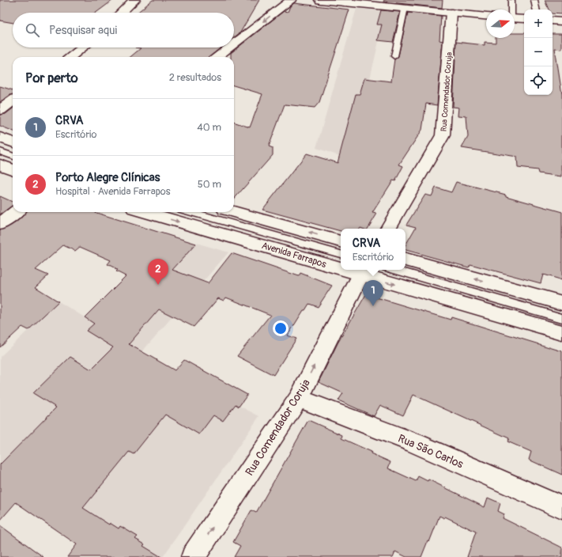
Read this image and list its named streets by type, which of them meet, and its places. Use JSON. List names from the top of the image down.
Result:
{
  "streets": {
    "street": ["Rua Comendador Coruja", "Avenida Farrapos", "Rua São Carlos"]
  },
  "crossings": [
    ["Rua Comendador Coruja", "Avenida Farrapos"],
    ["Rua Comendador Coruja", "Rua São Carlos"]
  ],
  "one_way": ["Rua Comendador Coruja"],
  "north": "right",
  "page": {
    "map_buttons": ["+", "−"],
    "search": "Pesquisar aqui",
    "heading": ["Por perto", "2 resultados"],
    "list": [
      {
        "mark": "1",
        "name": "CRVA",
        "note": "Escritório",
        "value": "40 m"
      },
      {
        "mark": "2",
        "name": "Porto Alegre Clínicas",
        "note": "Hospital · Avenida Farrapos",
        "value": "50 m"
      }
    ],
    "popup": ["CRVA", "Escritório"],
    "pins": ["2", "1"]
  }
}
